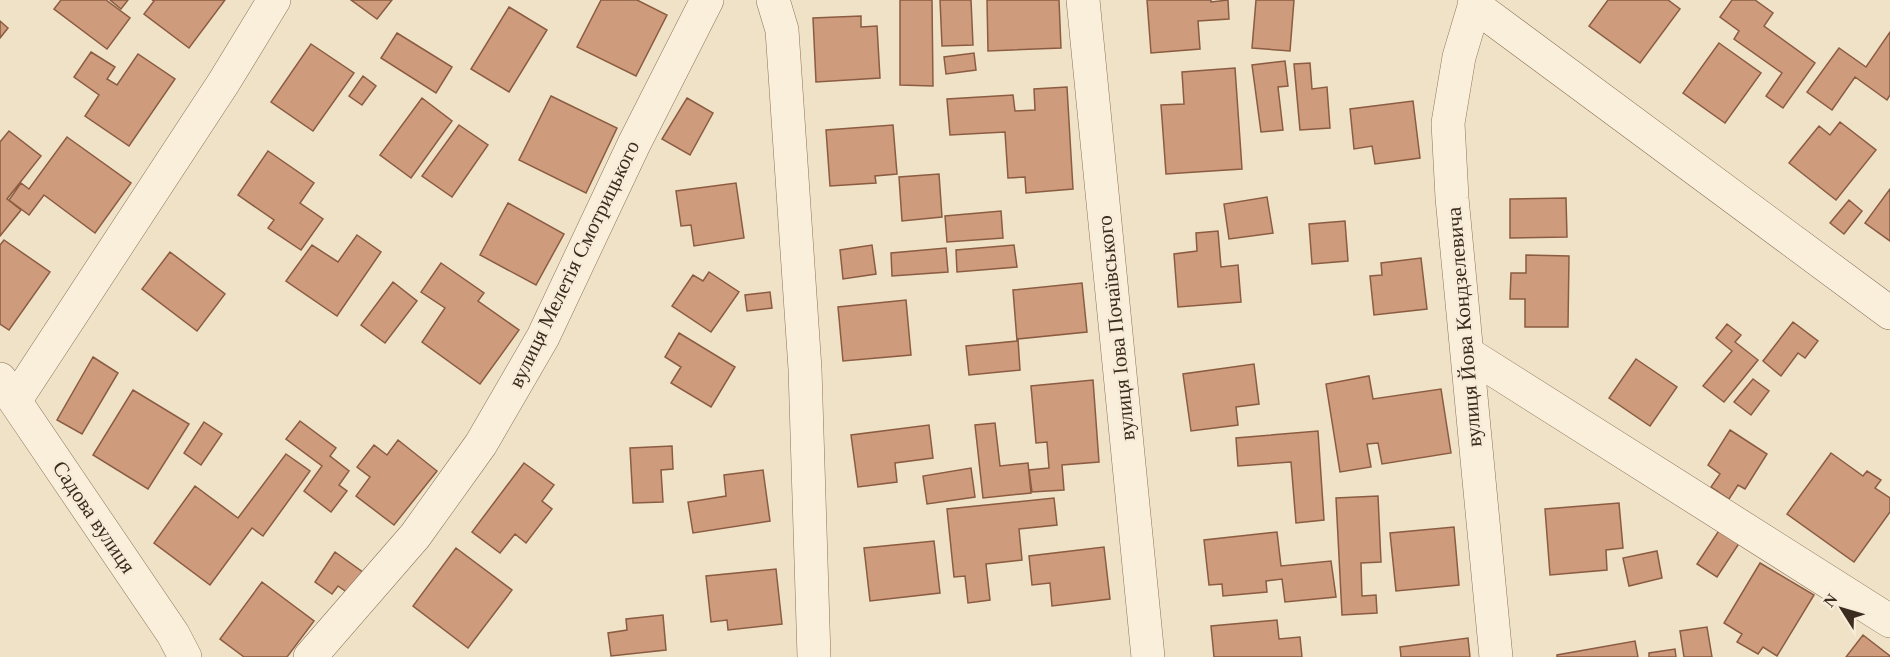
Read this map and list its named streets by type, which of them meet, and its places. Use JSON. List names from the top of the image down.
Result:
{
  "streets": {
    "street": [
      "вулиця Мелетія Смотрицького",
      "вулиця Йова Кондзелевича",
      "вулиця Іова Почаївського",
      "Садова вулиця"
    ]
  },
  "north": "top left"
}
